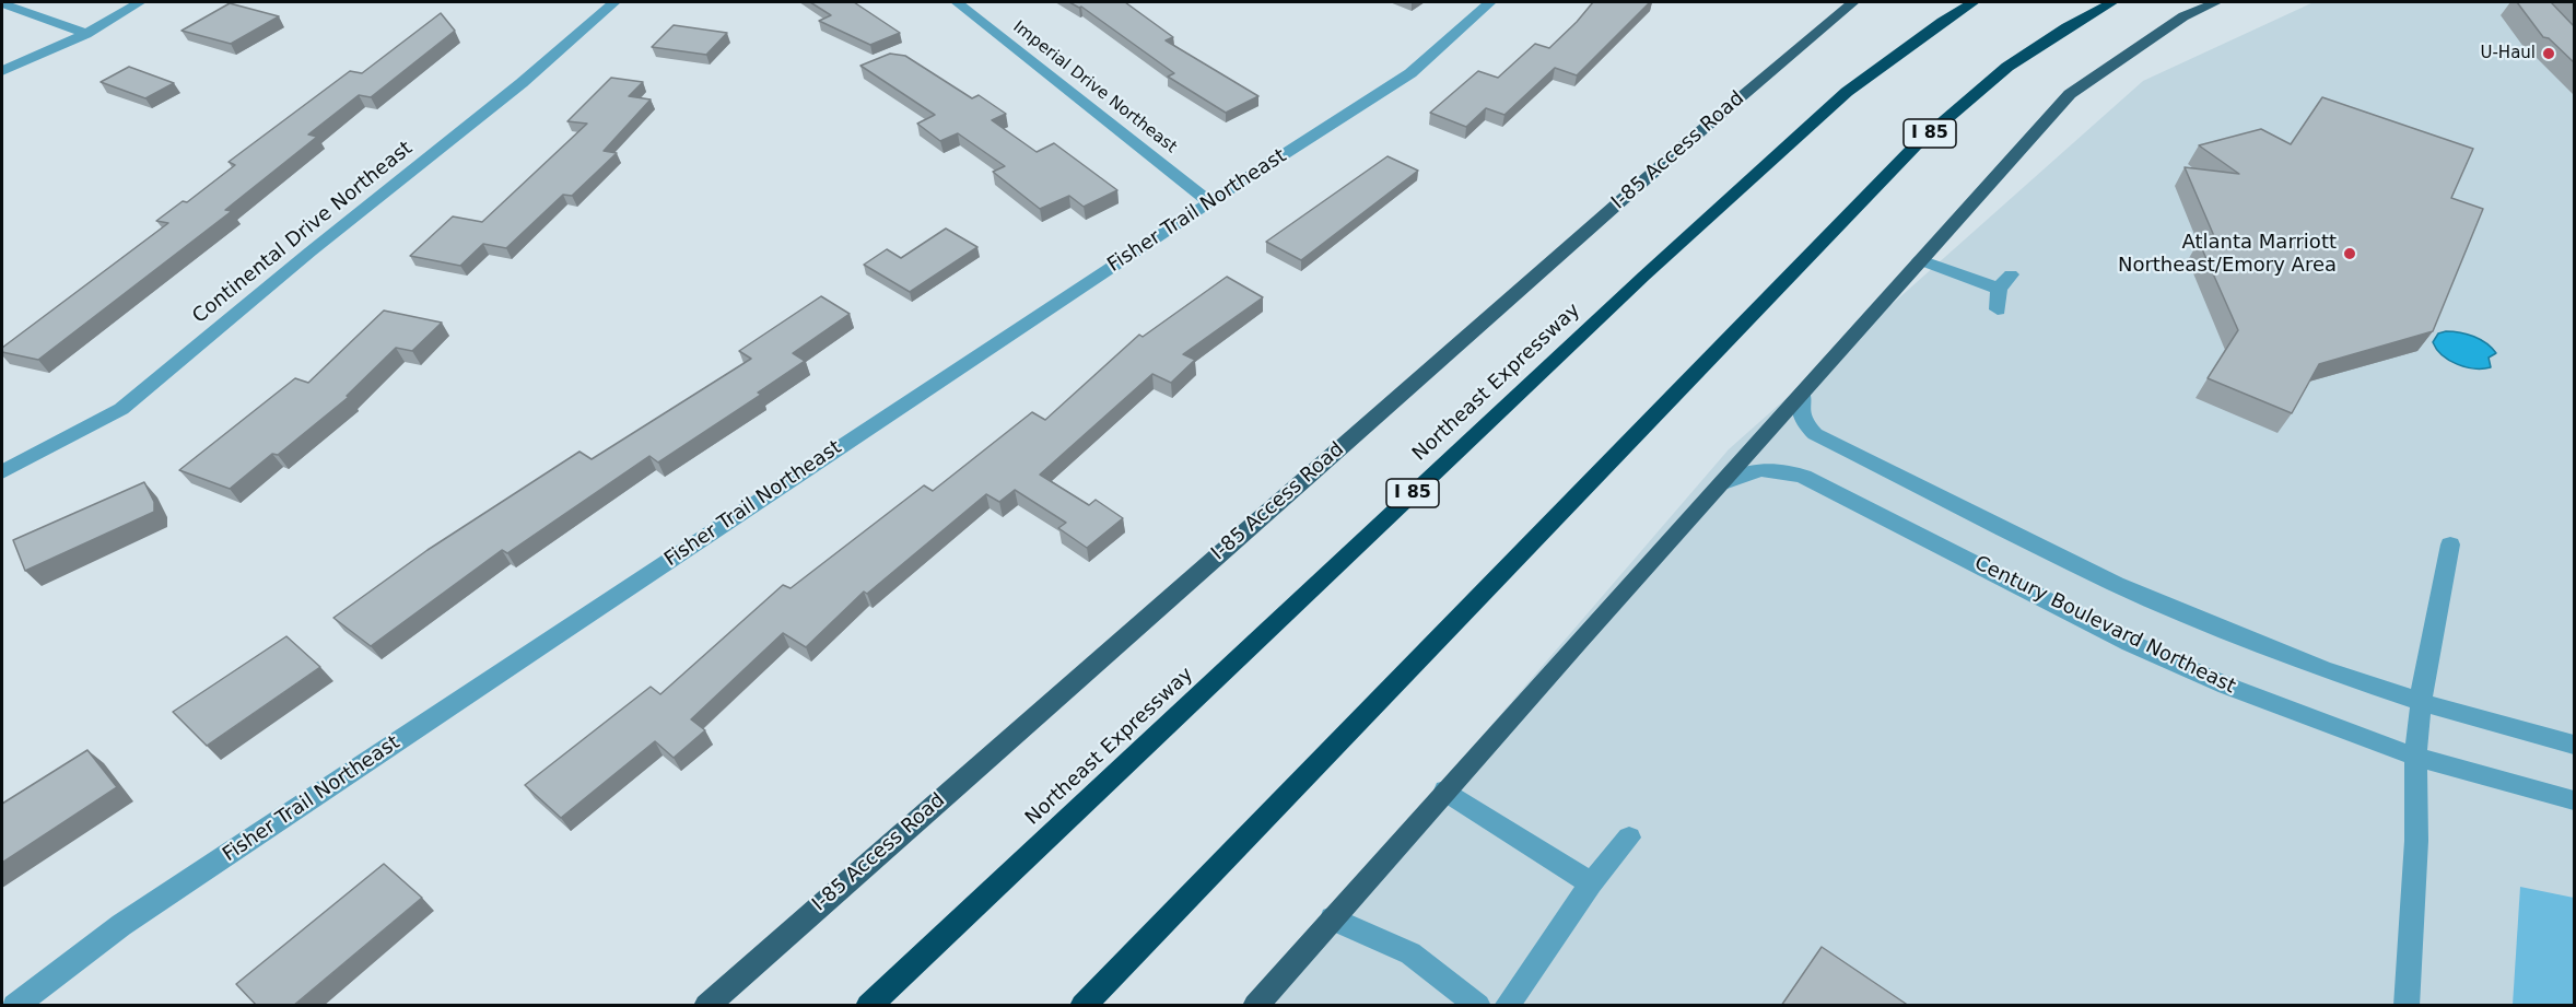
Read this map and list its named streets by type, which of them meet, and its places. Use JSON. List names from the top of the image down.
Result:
{
  "streets": {
    "highway": ["I 85", "Northeast Expressway"],
    "main road": ["I-85 Access Road"],
    "street": [
      "Imperial Drive Northeast",
      "Fisher Trail Northeast",
      "Continental Drive Northeast",
      "Century Boulevard Northeast"
    ]
  },
  "crossings": [
    ["Imperial Drive Northeast", "Fisher Trail Northeast"]
  ],
  "places": ["U-Haul", "Atlanta Marriott Northeast/Emory Area"]
}
